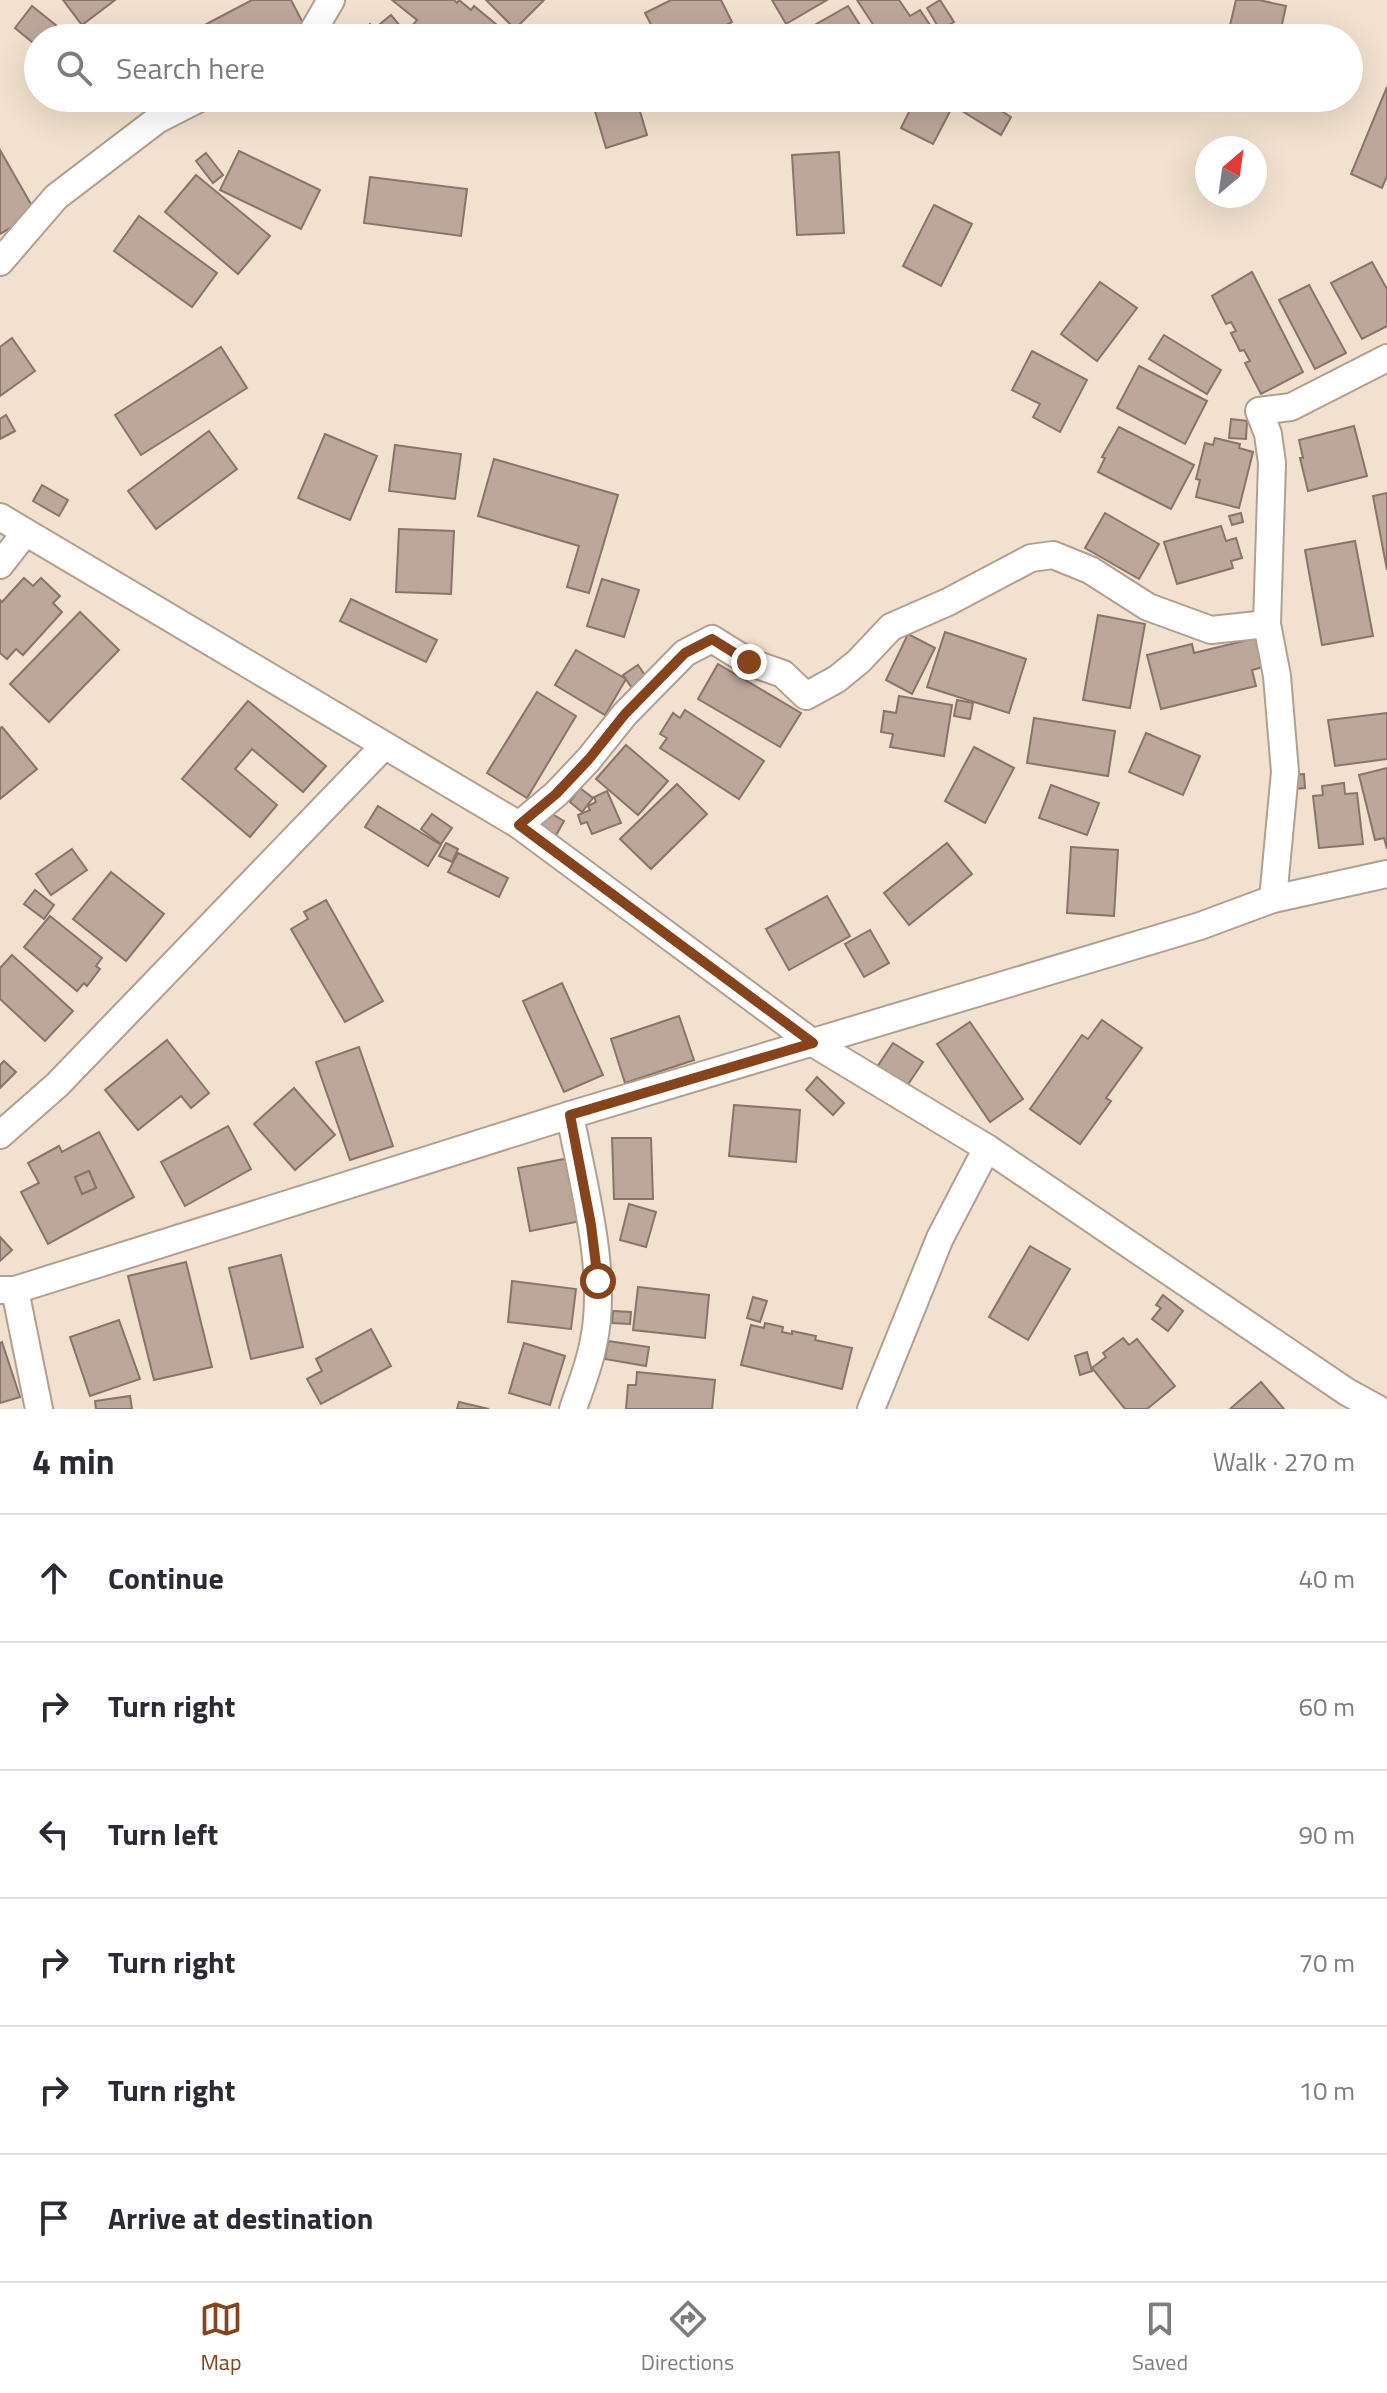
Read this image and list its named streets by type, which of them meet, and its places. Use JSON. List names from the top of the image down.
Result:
{
  "north": "top right",
  "page": {
    "search": "Search here",
    "heading": ["4 min", "Walk · 270 m"],
    "list": [
      ["Continue", "40 m"],
      ["Turn right", "60 m"],
      ["Turn left", "90 m"],
      ["Turn right", "70 m"],
      ["Turn right", "10 m"],
      "Arrive at destination"
    ],
    "nav": ["Map", "Directions", "Saved"]
  }
}
